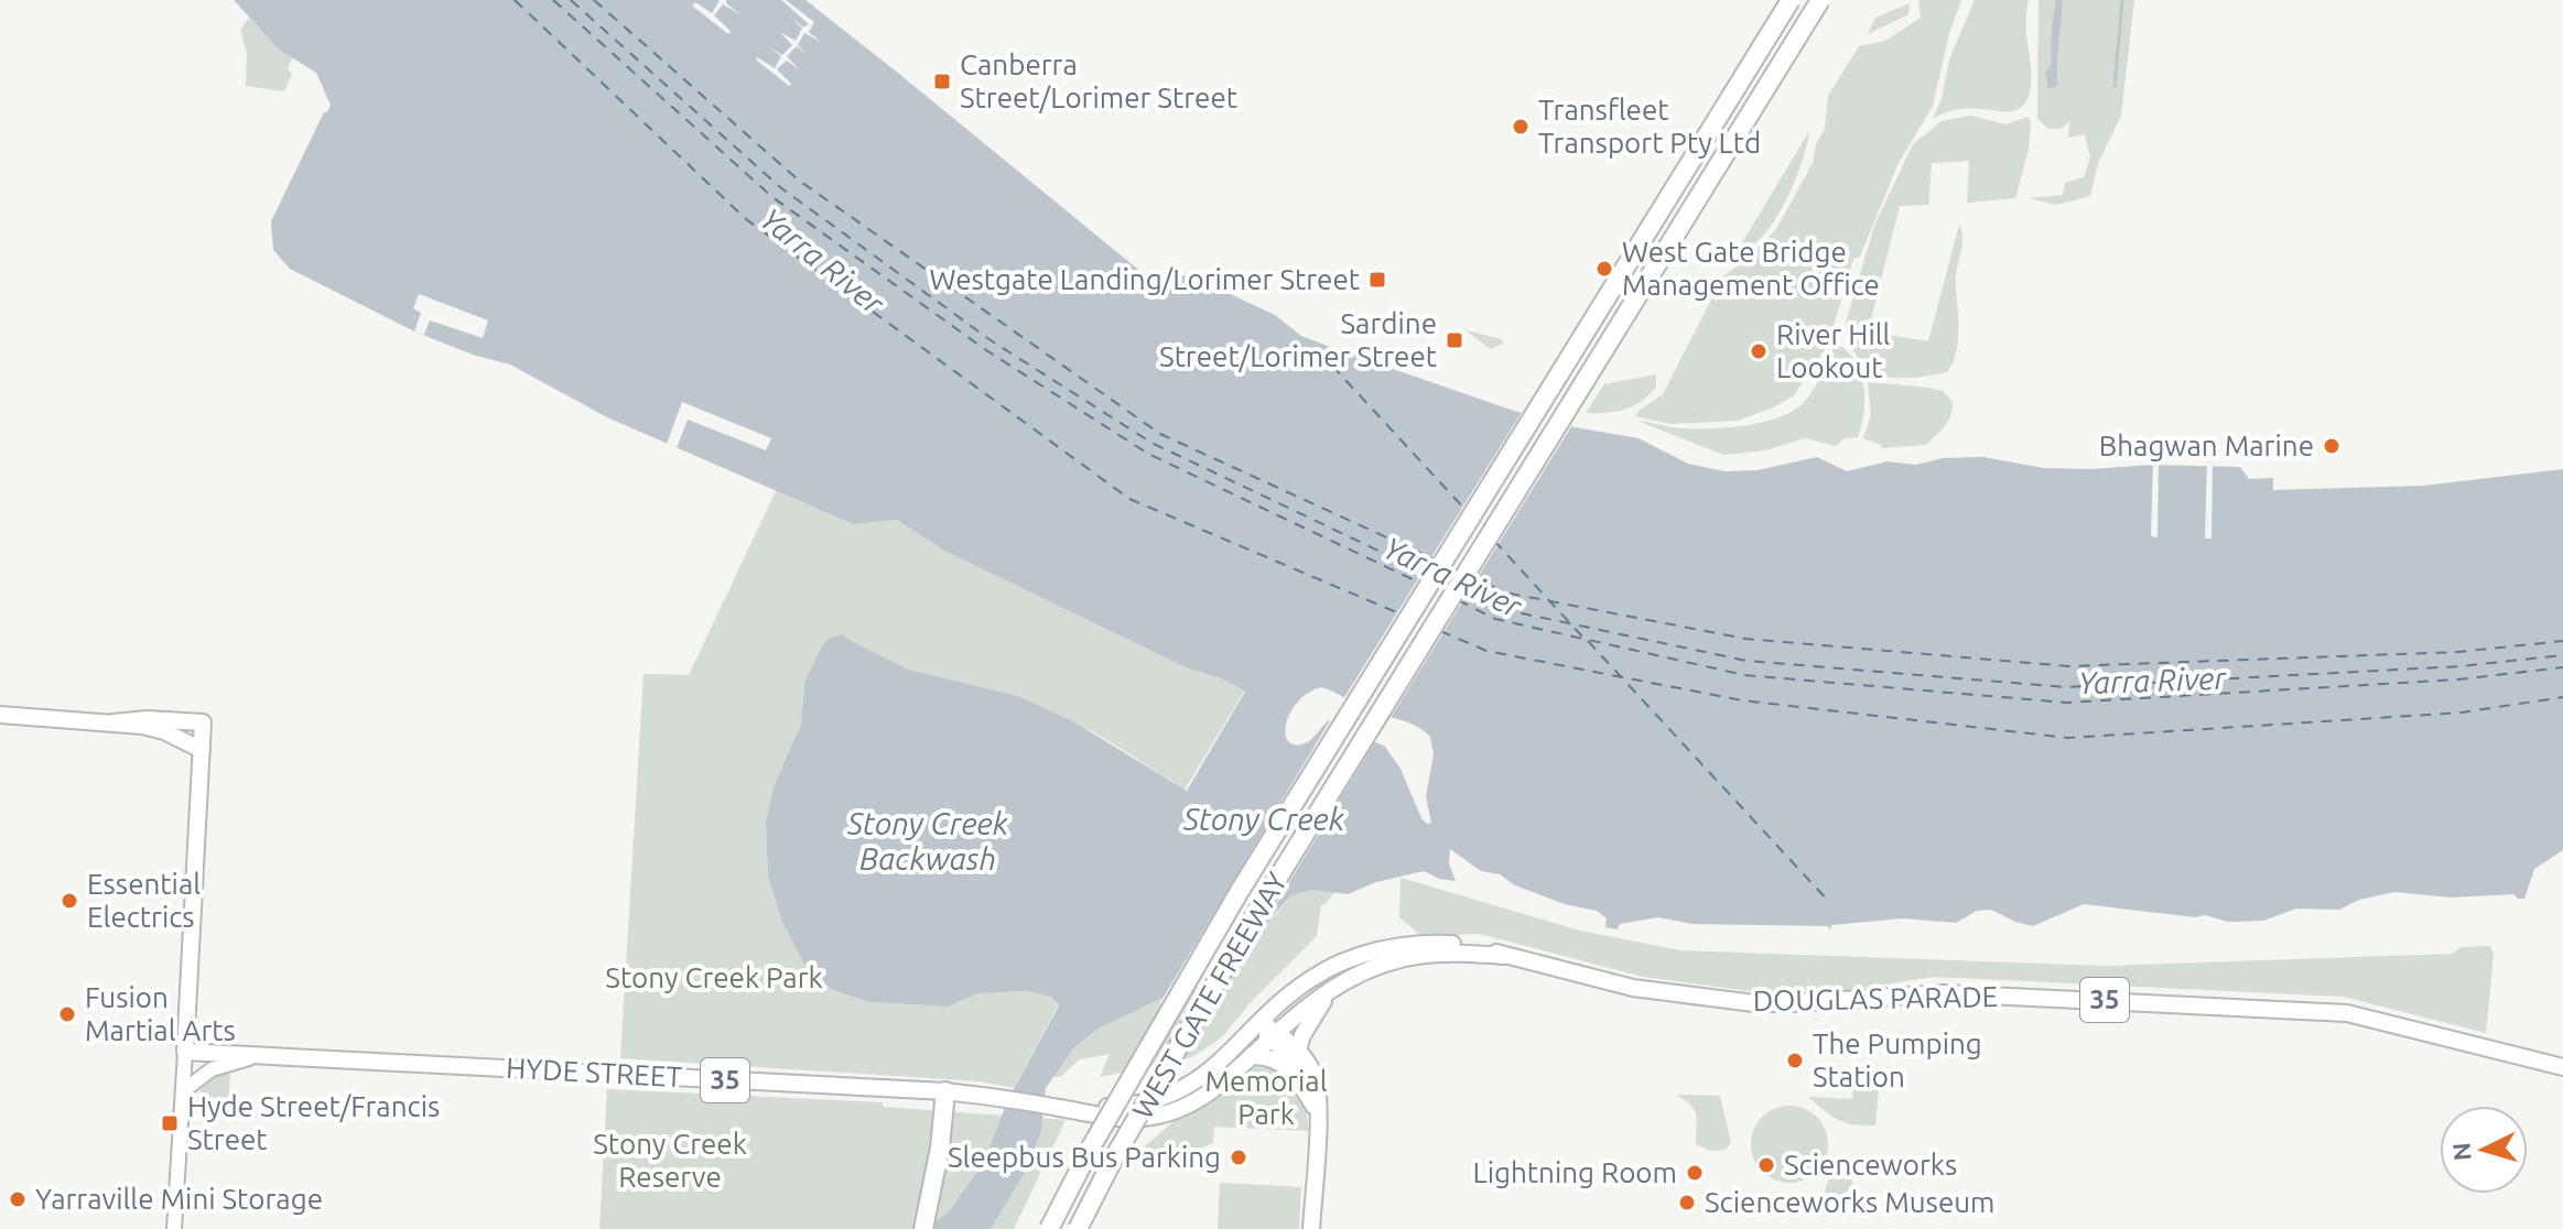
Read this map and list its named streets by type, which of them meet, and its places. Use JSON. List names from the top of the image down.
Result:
{
  "streets": {
    "highway": ["WEST GATE FREEWAY"],
    "main road": ["DOUGLAS PARADE", "35", "HYDE STREET"]
  },
  "crossings": [
    ["DOUGLAS PARADE", "HYDE STREET"]
  ],
  "water": ["Yarra River", "Stony Creek", "Stony Creek Backwash"],
  "parks": ["Stony Creek Park", "Memorial Park", "Stony Creek Reserve"],
  "places": {
    "transit": [
      "Canberra Street/Lorimer Street",
      "Westgate Landing/Lorimer Street",
      "Sardine Street/Lorimer Street",
      "Hyde Street/Francis Street"
    ],
    "other": [
      "Transfleet Transport Pty Ltd",
      "West Gate Bridge Management Office",
      "River Hill Lookout",
      "Bhagwan Marine",
      "Essential Electrics",
      "Fusion Martial Arts",
      "The Pumping Station",
      "Sleepbus Bus Parking",
      "Scienceworks",
      "Lightning Room",
      "Yarraville Mini Storage",
      "Scienceworks Museum"
    ]
  },
  "north": "left"
}
